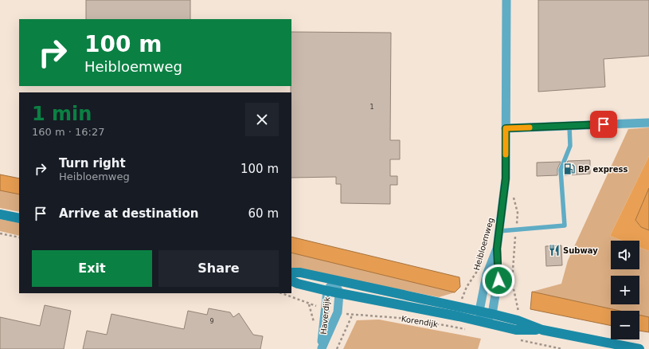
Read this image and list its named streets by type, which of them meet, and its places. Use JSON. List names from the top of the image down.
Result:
{
  "streets": {
    "street": ["Heibloemweg", "Haverdijk", "Korendijk"]
  },
  "crossings": [
    ["Heibloemweg", "Korendijk"],
    ["Haverdijk", "Korendijk"]
  ],
  "places": {
    "fuel station": ["BP express"],
    "restaurant": ["Subway"]
  },
  "house_numbers": ["1", "9"],
  "page": {
    "turn": ["100 m", "Heibloemweg"],
    "heading": ["1 min", "160 m · 16:27"],
    "list": [
      {
        "name": "Turn right",
        "note": "Heibloemweg",
        "value": "100 m"
      },
      {
        "name": "Arrive at destination",
        "value": "60 m"
      }
    ],
    "map_buttons": ["+", "−"],
    "buttons": ["Exit", "Share"]
  }
}
